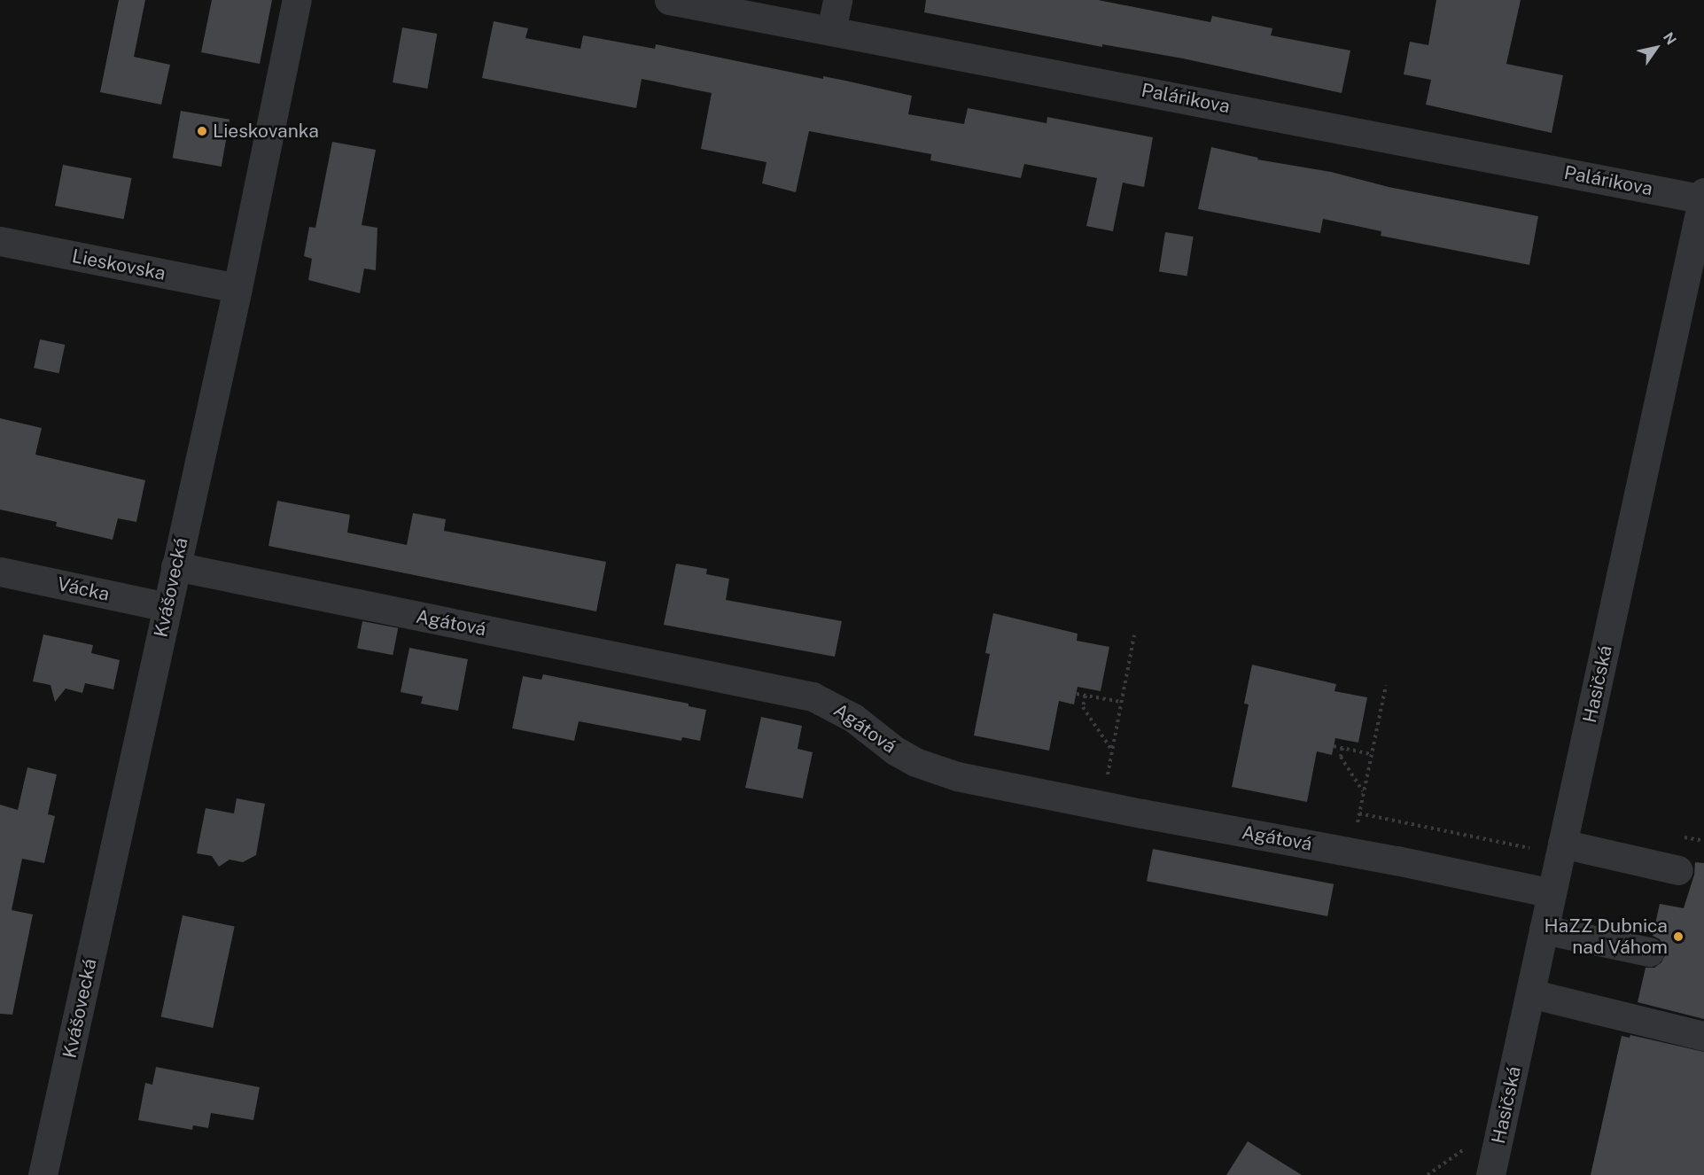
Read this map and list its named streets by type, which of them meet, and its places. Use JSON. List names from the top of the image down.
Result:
{
  "streets": {
    "street": [
      "Palárikova",
      "Lieskovska",
      "Kvášovecká",
      "Vácka",
      "Agátová",
      "Hasičská"
    ]
  },
  "crossings": [
    ["Palárikova", "Hasičská"],
    ["Lieskovska", "Kvášovecká"],
    ["Kvášovecká", "Vácka"],
    ["Kvášovecká", "Agátová"],
    ["Agátová", "Hasičská"]
  ],
  "places": ["Lieskovanka", "HaZZ Dubnica nad Váhom"],
  "north": "top right"
}
